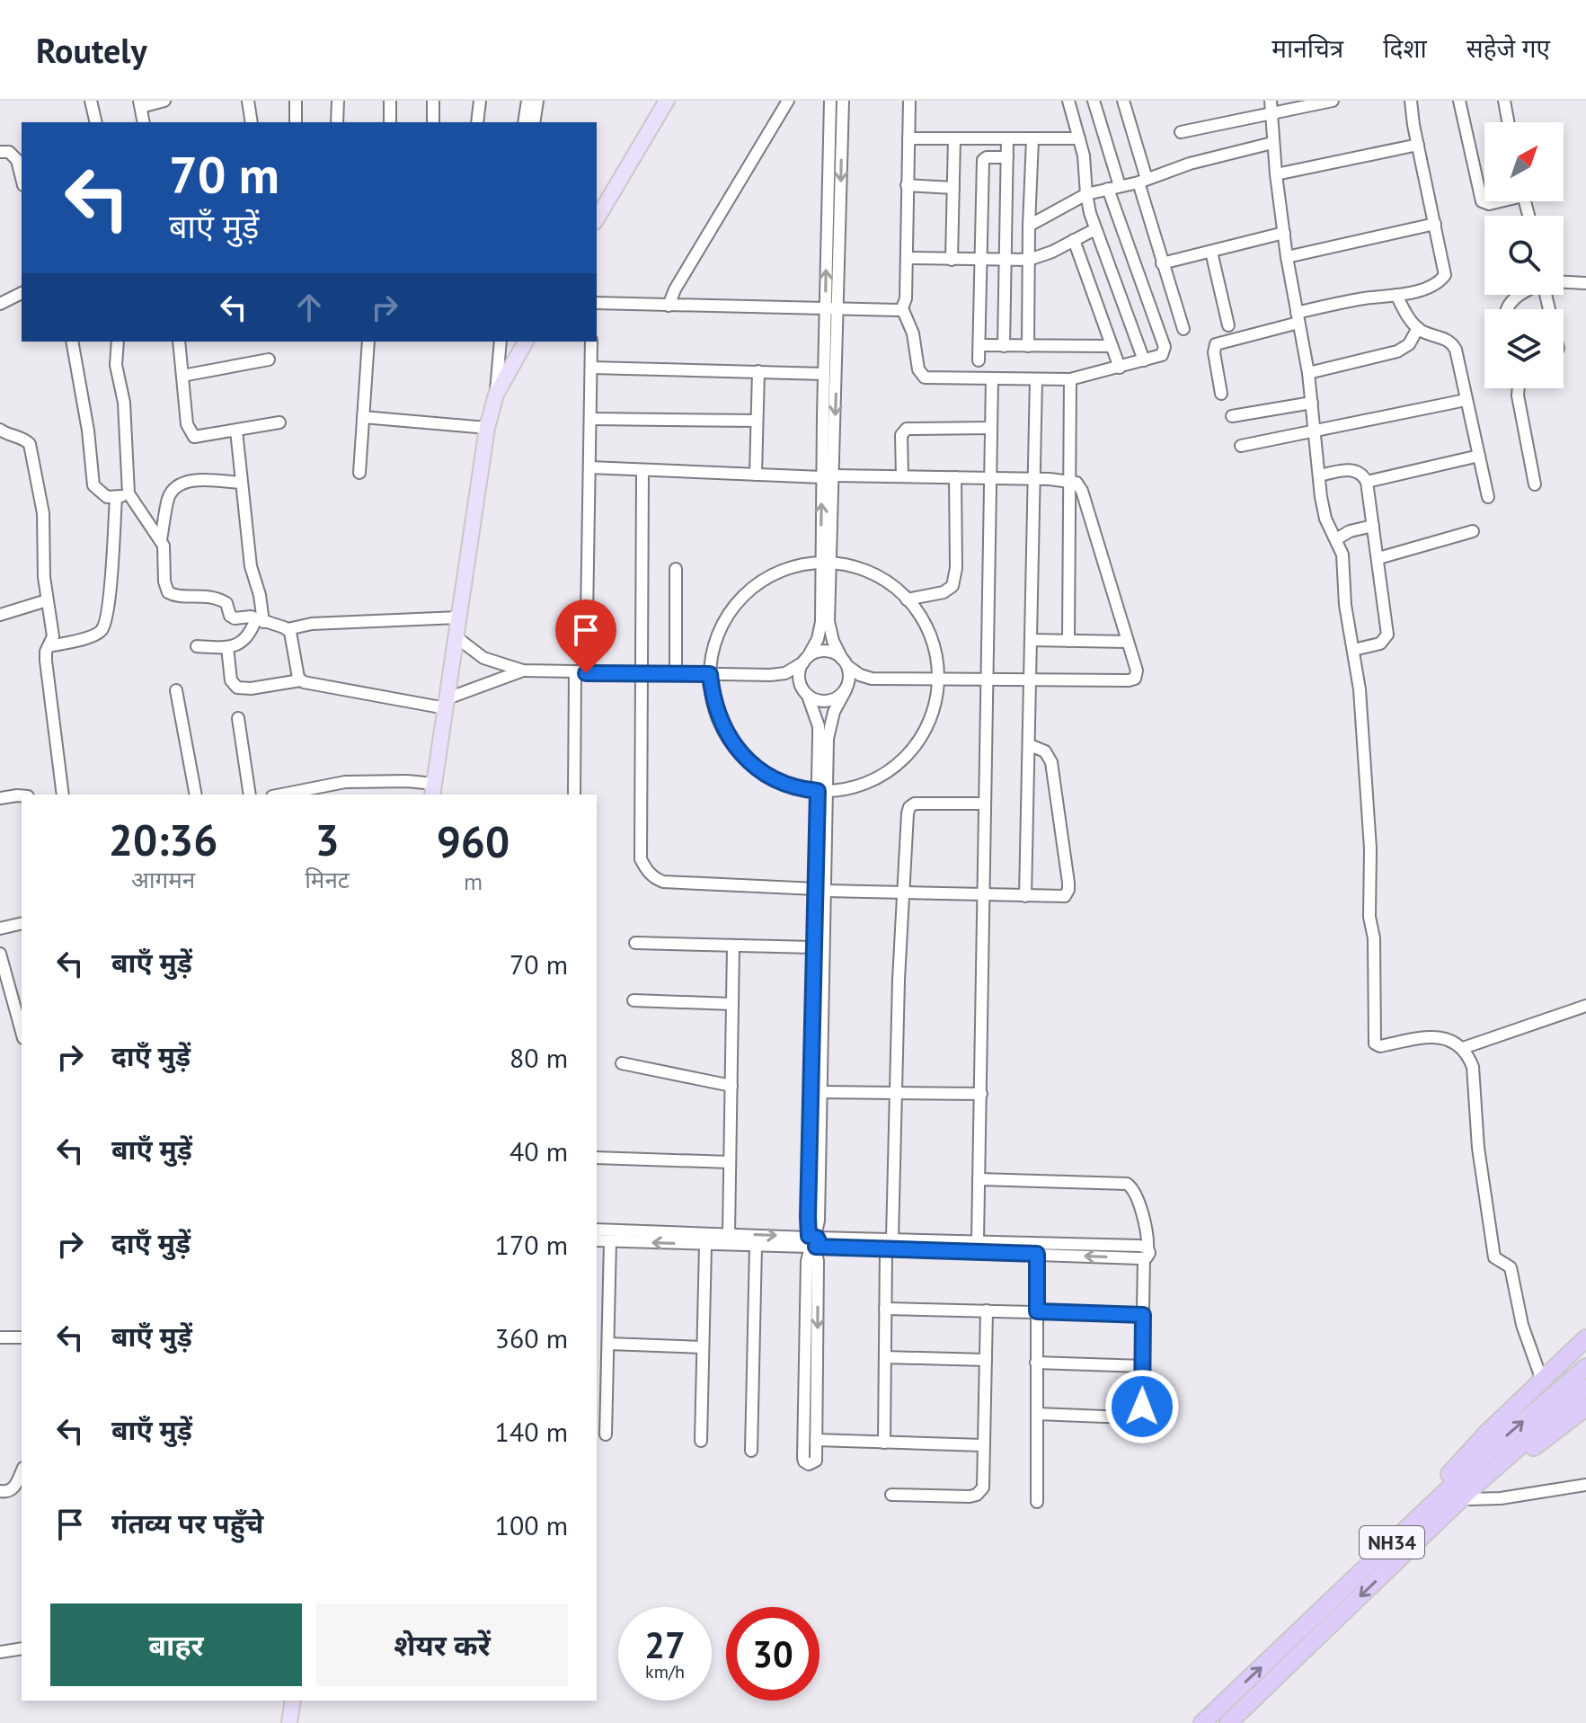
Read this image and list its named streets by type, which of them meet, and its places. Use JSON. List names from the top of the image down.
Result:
{
  "streets": {
    "highway": ["NH34"]
  },
  "north": "top right",
  "page": {
    "header": "Routely",
    "nav": ["मानचित्र", "दिशा", "सहेजे गए"],
    "turn": ["70 m", "बाएँ मुड़ें"],
    "eta": [
      "20:36",
      "आगमन",
      "3",
      "मिनट",
      "960",
      "m"
    ],
    "list": [
      {
        "name": "बाएँ मुड़ें",
        "value": "70 m"
      },
      {
        "name": "दाएँ मुड़ें",
        "value": "80 m"
      },
      {
        "name": "बाएँ मुड़ें",
        "value": "40 m"
      },
      {
        "name": "दाएँ मुड़ें",
        "value": "170 m"
      },
      {
        "name": "बाएँ मुड़ें",
        "value": "360 m"
      },
      {
        "name": "बाएँ मुड़ें",
        "value": "140 m"
      },
      {
        "name": "गंतव्य पर पहुँचे",
        "value": "100 m"
      }
    ],
    "buttons": ["बाहर", "शेयर करें"],
    "speed": "27 km/h",
    "limit": "30"
  }
}
